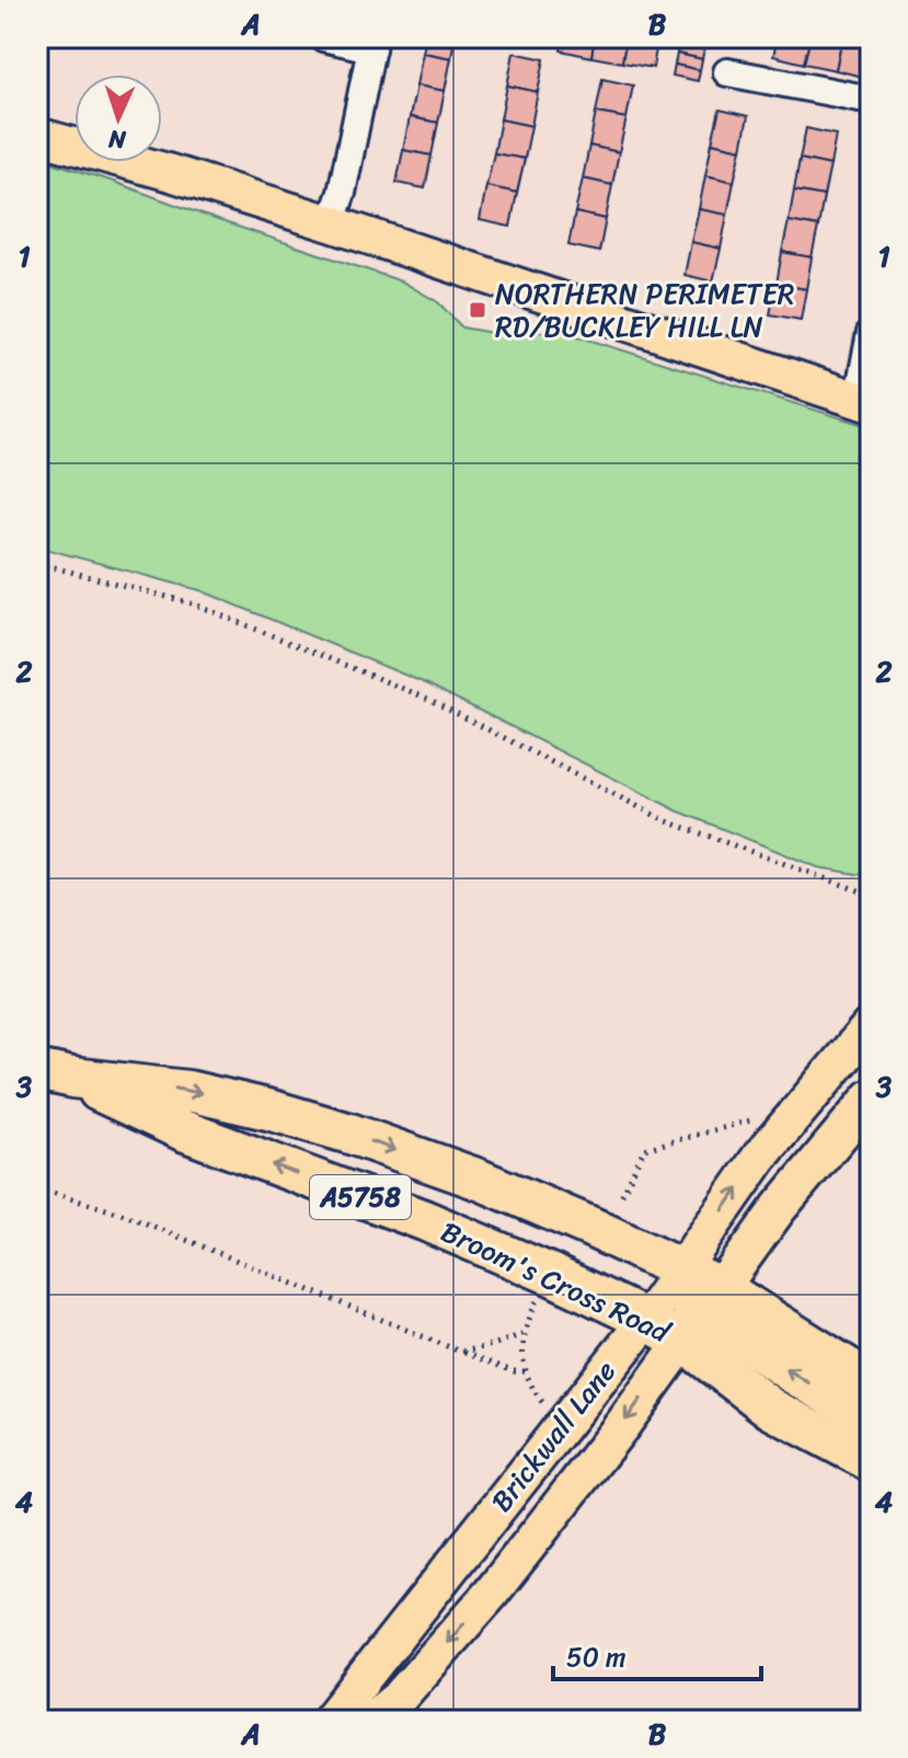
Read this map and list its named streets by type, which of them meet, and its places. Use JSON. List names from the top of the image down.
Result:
{
  "streets": {
    "highway": ["A5758", "Broom's Cross Road"],
    "main road": ["Brickwall Lane"]
  },
  "crossings": [
    ["Broom's Cross Road", "Brickwall Lane"]
  ],
  "places": {
    "transit": ["NORTHERN PERIMETER RD/BUCKLEY HILL LN"]
  },
  "scale_bar": "50 m",
  "north": "bottom",
  "grid": {
    "columns": ["A", "B"],
    "rows": [
      "1",
      "2",
      "3",
      "4"
    ]
  }
}
